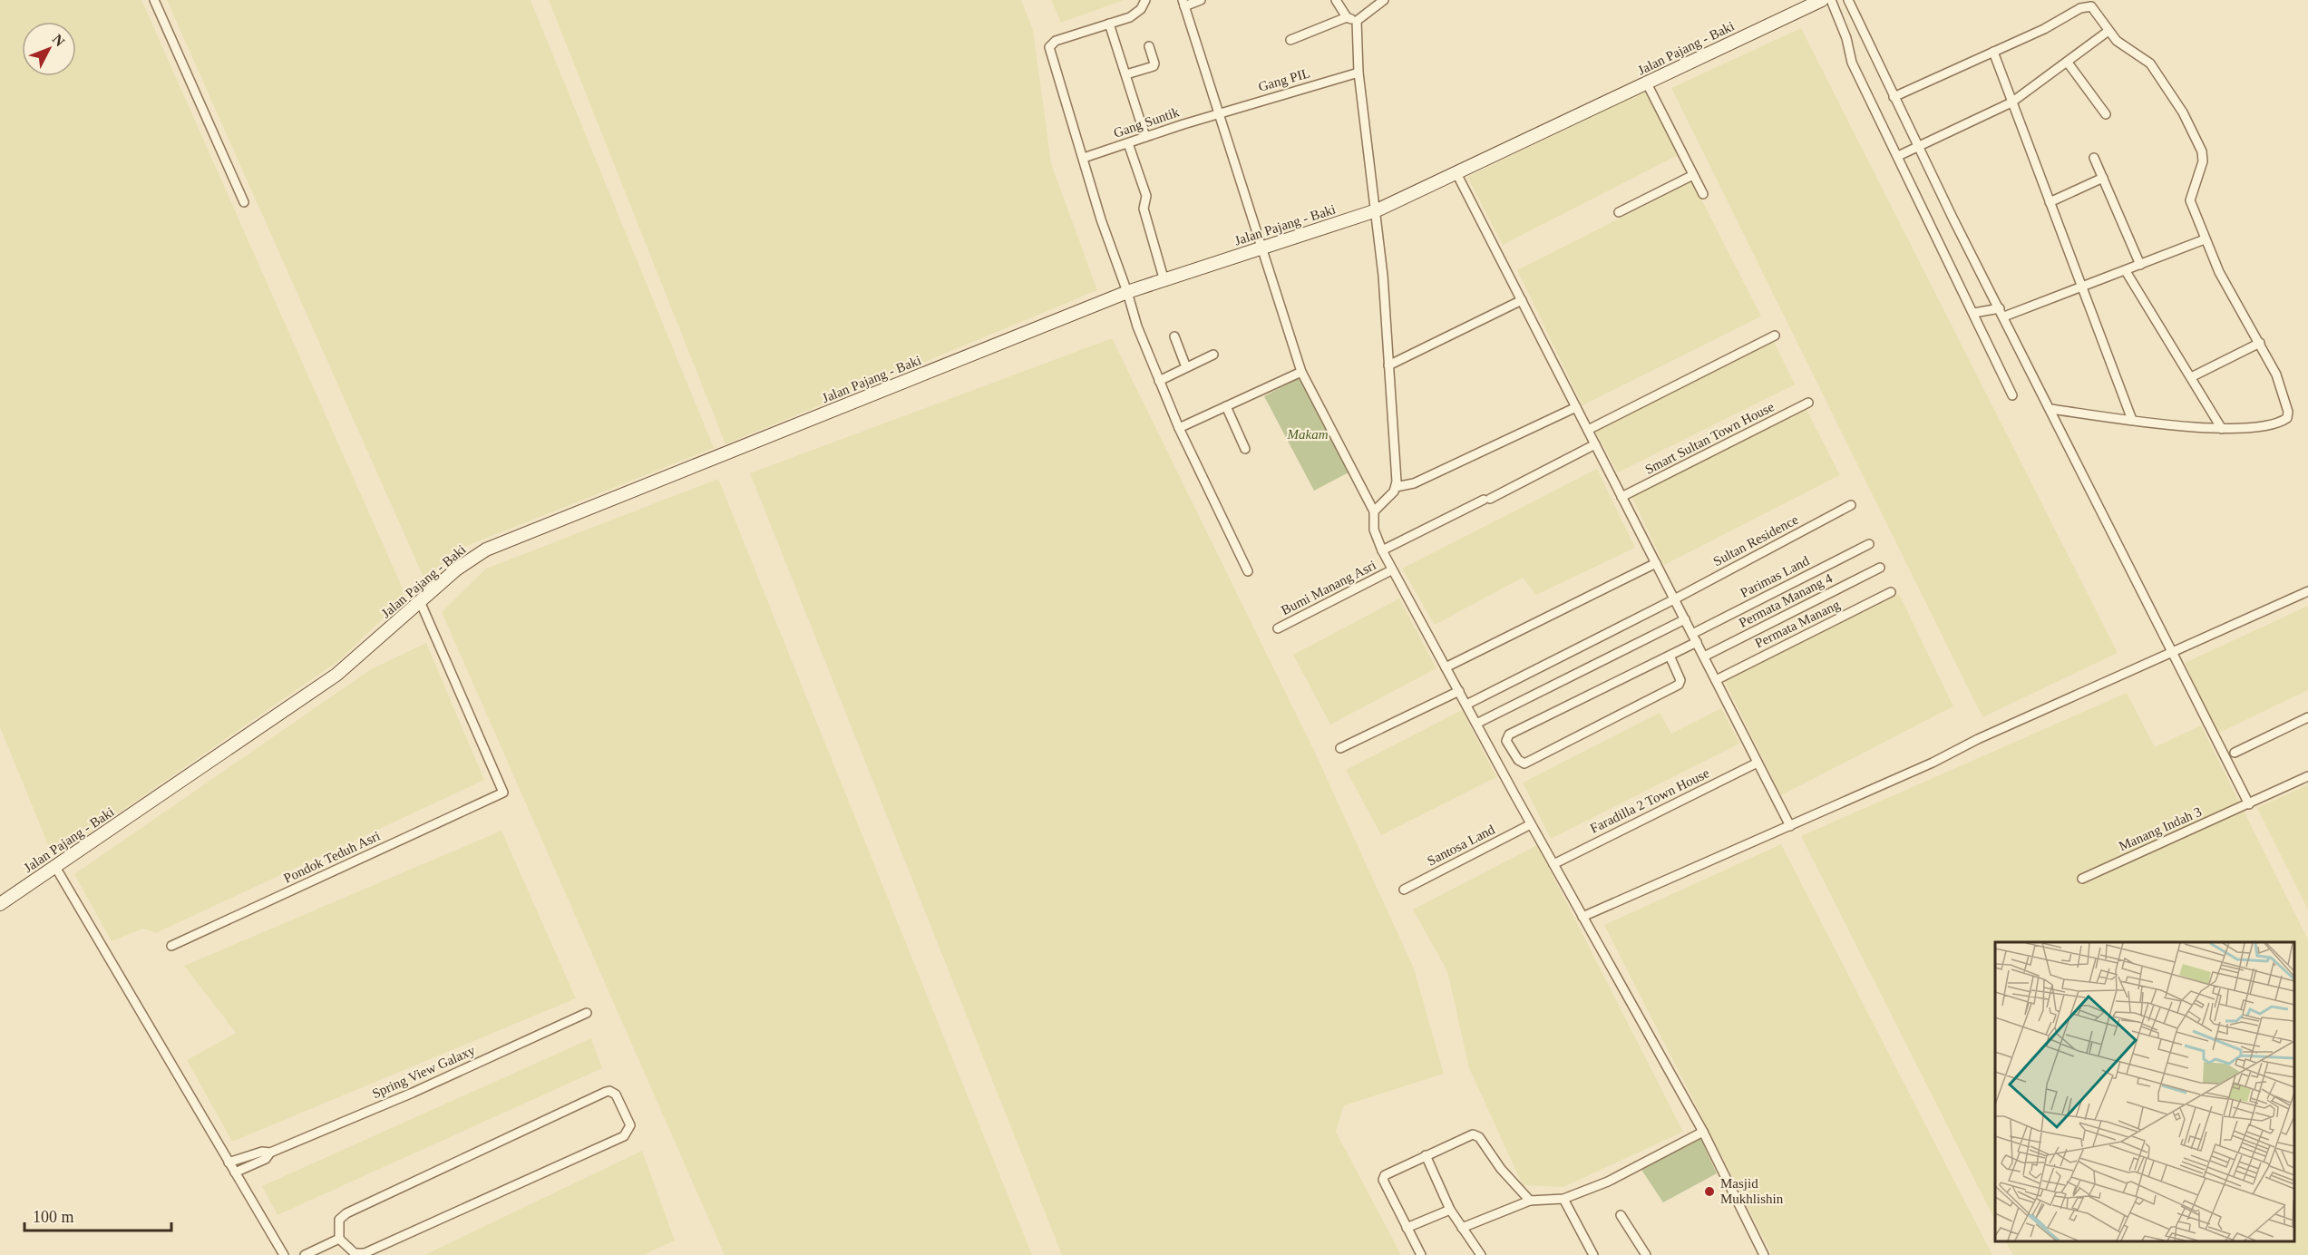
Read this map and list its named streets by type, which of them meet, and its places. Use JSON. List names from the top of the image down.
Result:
{
  "streets": {
    "main road": ["Jalan Pajang - Baki"],
    "street": [
      "Gang PIL",
      "Gang Suntik",
      "Smart Sultan Town House",
      "Sultan Residence",
      "Parimas Land",
      "Bumi Manang Asri",
      "Permata Manang 4",
      "Permata Manang",
      "Faradilla 2 Town House",
      "Manang Indah 3",
      "Santosa Land",
      "Pondok Teduh Asri",
      "Spring View Galaxy"
    ]
  },
  "crossings": [
    ["Jalan Pajang - Baki", "Pondok Teduh Asri"],
    ["Gang PIL", "Gang Suntik"]
  ],
  "parks": ["Makam"],
  "places": ["Masjid Mukhlishin"],
  "scale_bar": "100 m",
  "north": "top right"
}
